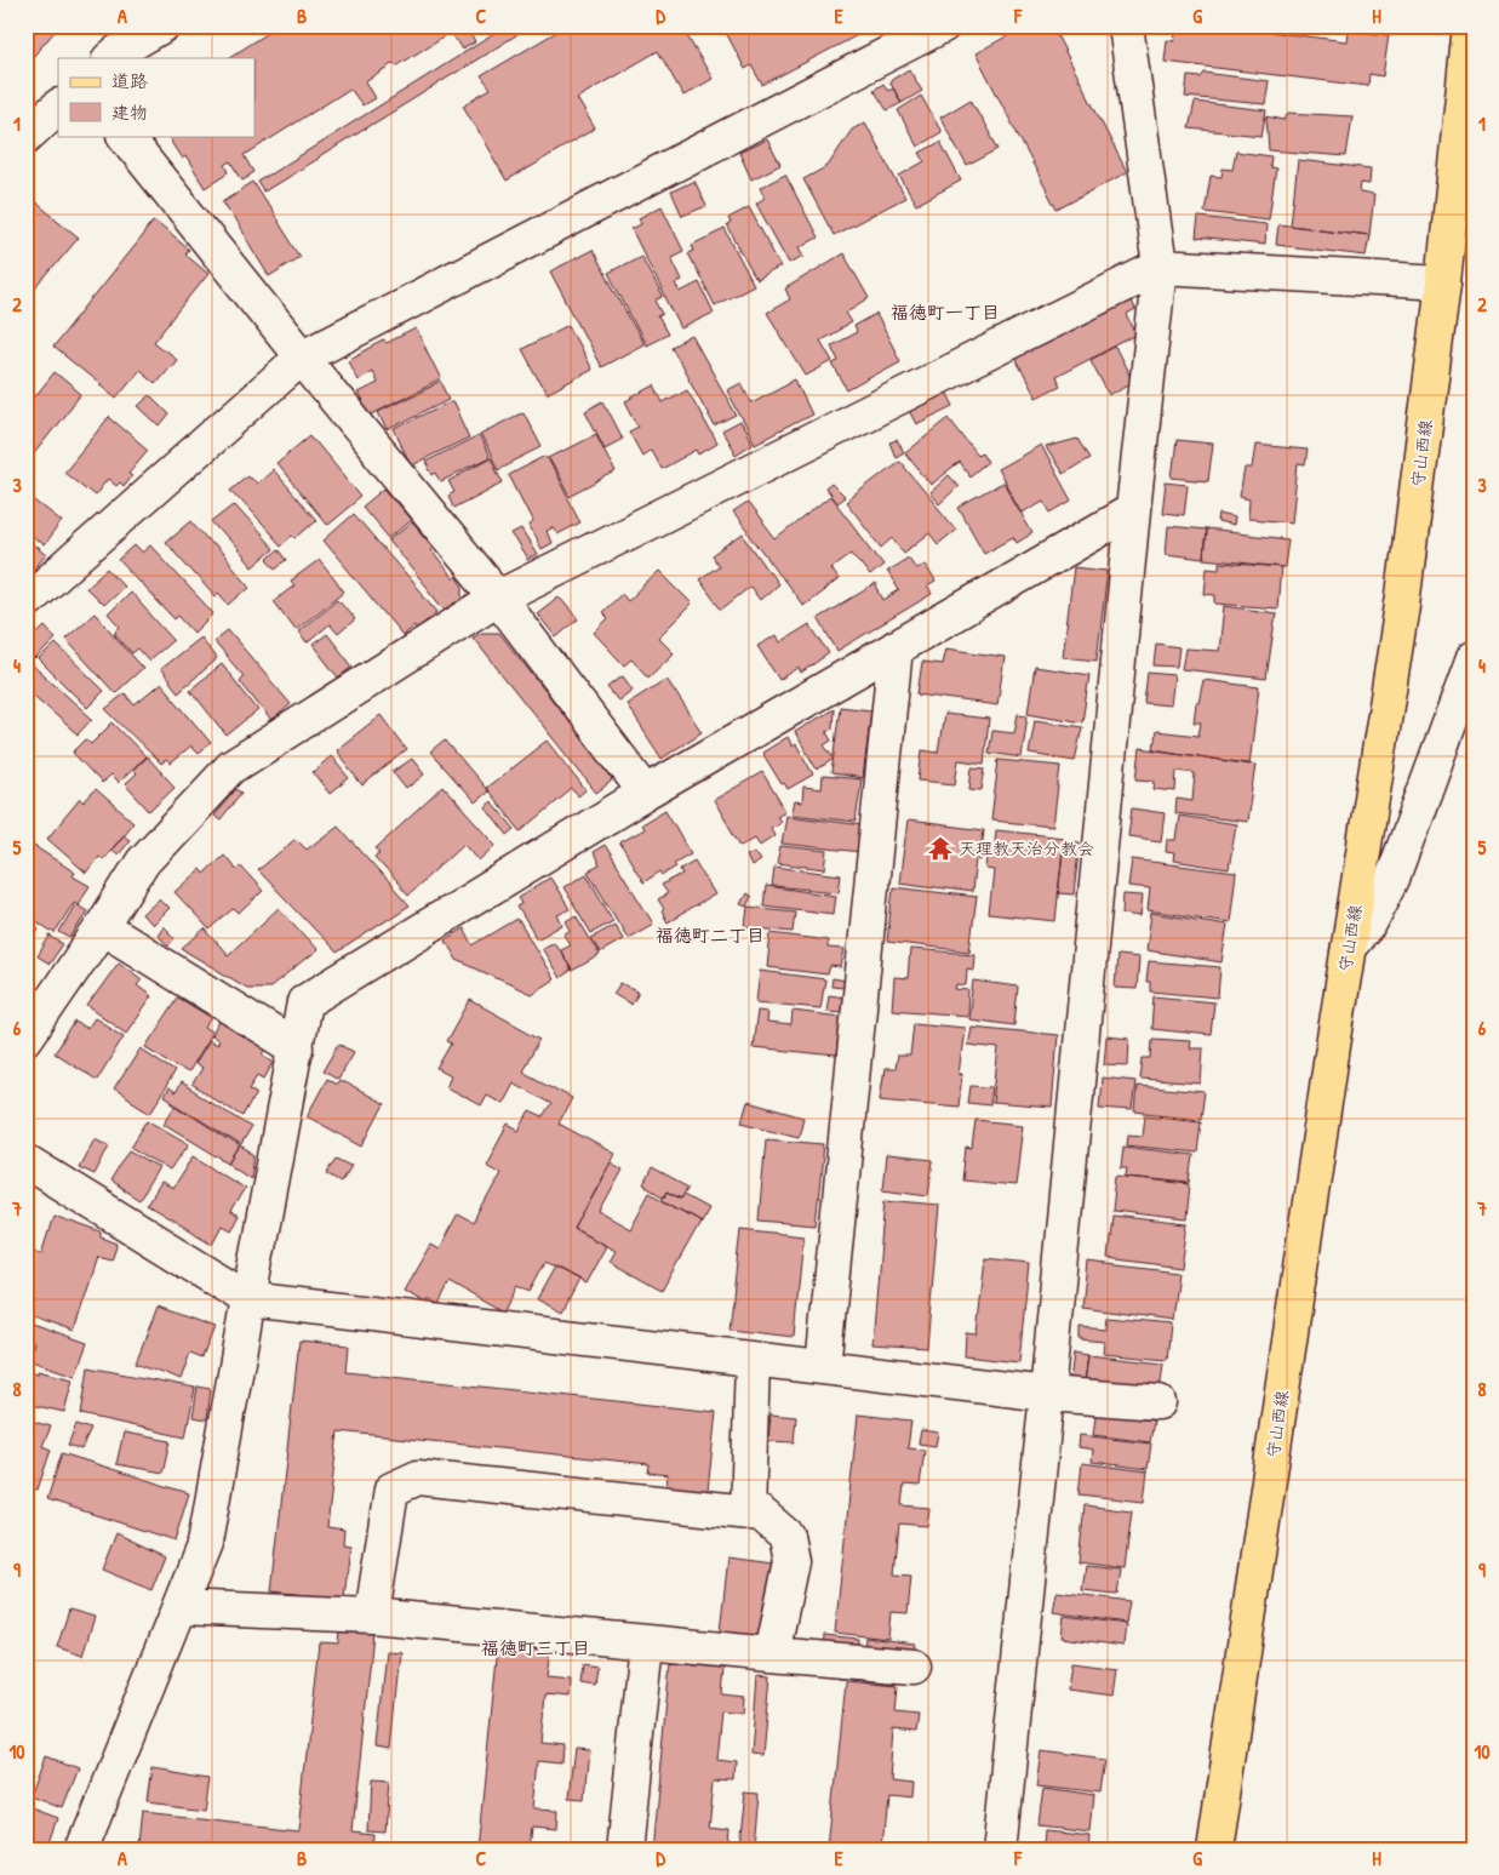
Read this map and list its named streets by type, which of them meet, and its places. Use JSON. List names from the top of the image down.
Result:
{
  "streets": {
    "main road": ["守山西線"]
  },
  "districts": ["福徳町一丁目", "福徳町二丁目", "福徳町三丁目"],
  "places": {
    "temple": ["天理教天治分教会"]
  },
  "legend": ["道路", "建物"],
  "grid": {
    "columns": [
      "A",
      "B",
      "C",
      "D",
      "E",
      "F",
      "G",
      "H"
    ],
    "rows": [
      "1",
      "2",
      "3",
      "4",
      "5",
      "6",
      "7",
      "8",
      "9",
      "10"
    ]
  }
}
